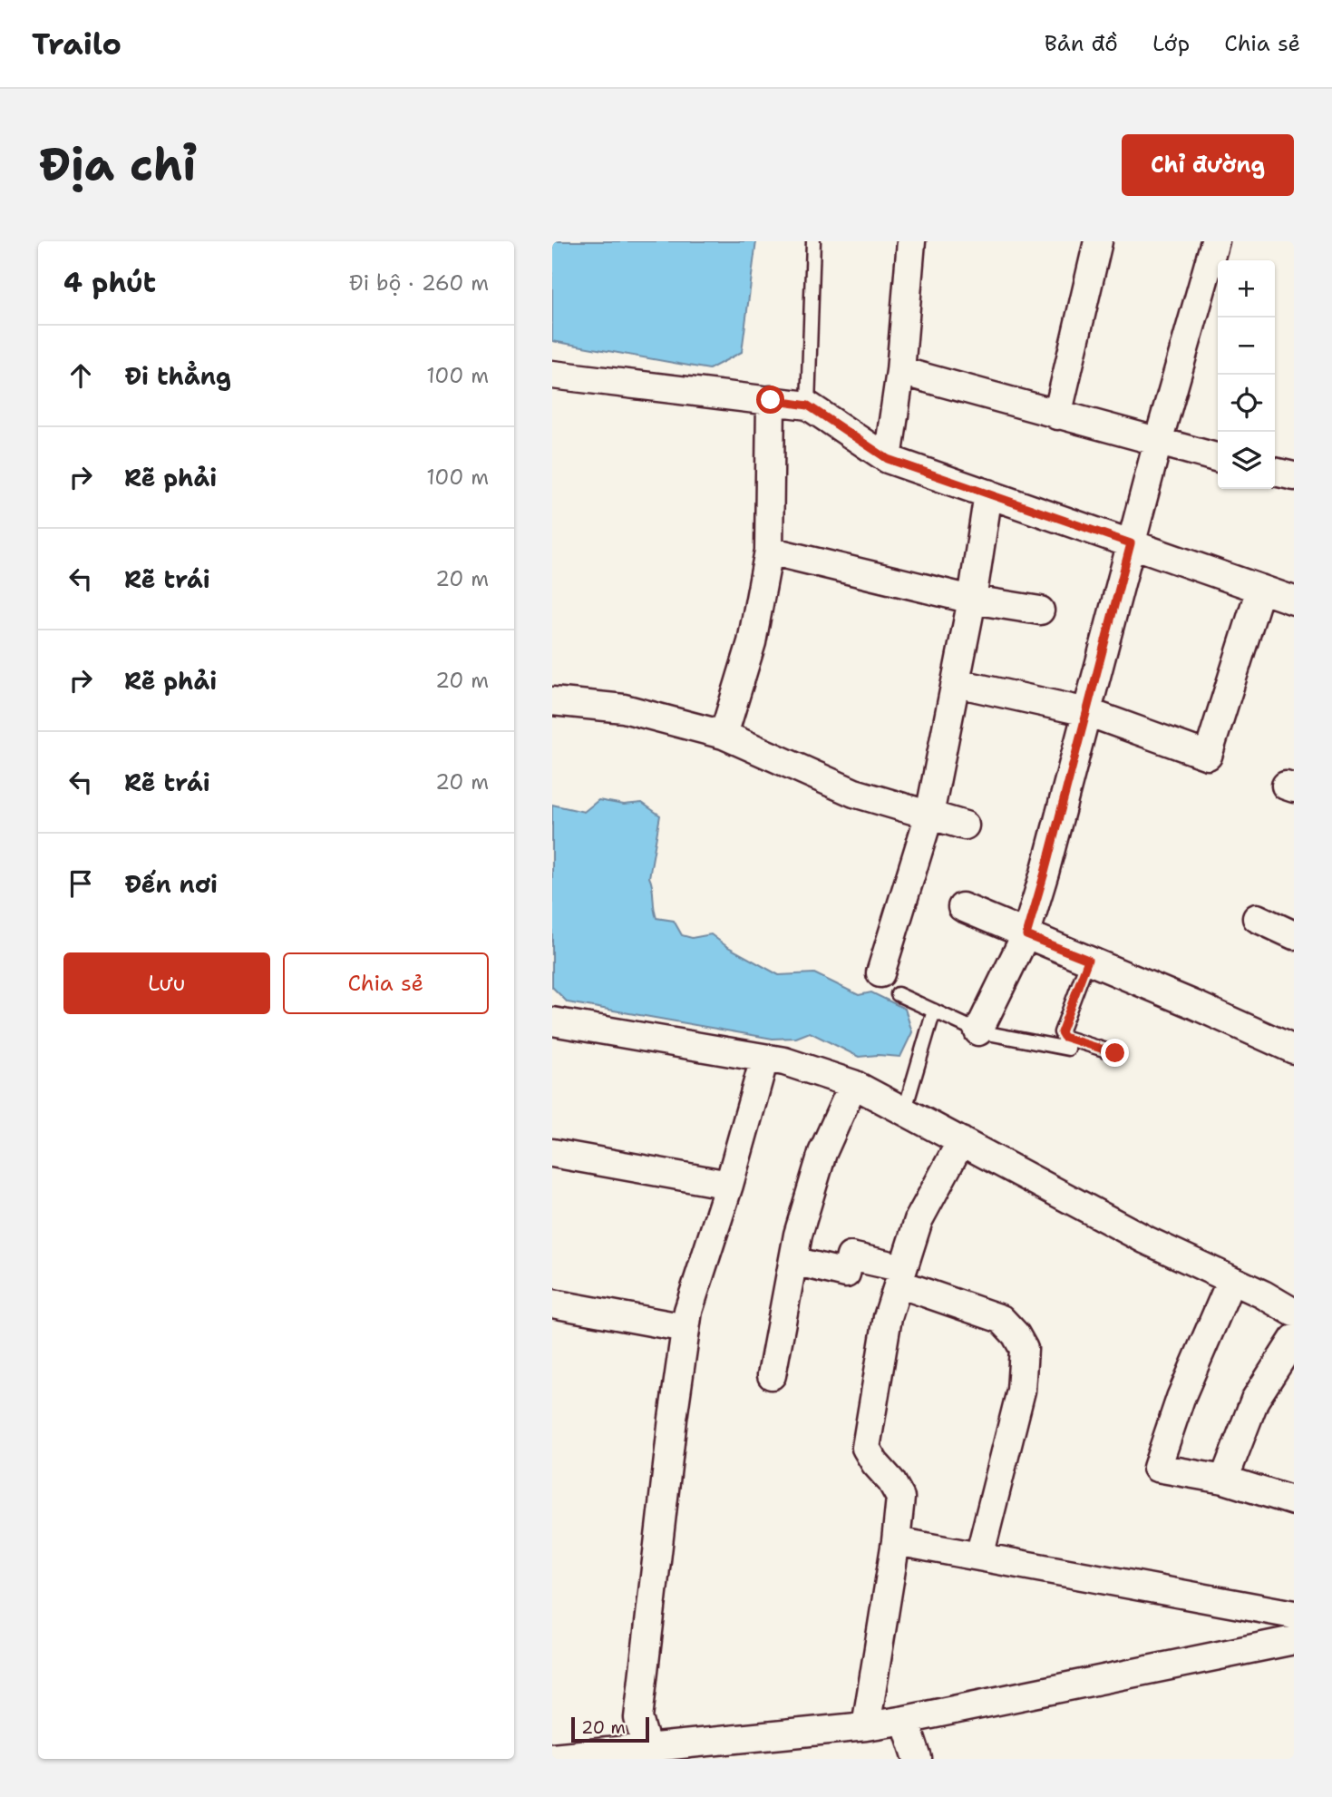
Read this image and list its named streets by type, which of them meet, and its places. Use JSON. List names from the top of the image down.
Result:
{
  "scale_bar": "20 m",
  "page": {
    "header": "Trailo",
    "nav": ["Bản đồ", "Lớp", "Chia sẻ"],
    "buttons": [
      "Chỉ đường",
      ["Lưu", "Chia sẻ"]
    ],
    "title": "Địa chỉ",
    "heading": ["4 phút", "Đi bộ · 260 m"],
    "map_buttons": ["+", "−"],
    "list": [
      ["Đi thẳng", "100 m"],
      ["Rẽ phải", "100 m"],
      ["Rẽ trái", "20 m"],
      ["Rẽ phải", "20 m"],
      ["Rẽ trái", "20 m"],
      "Đến nơi"
    ],
    "scale": "20 m"
  }
}
